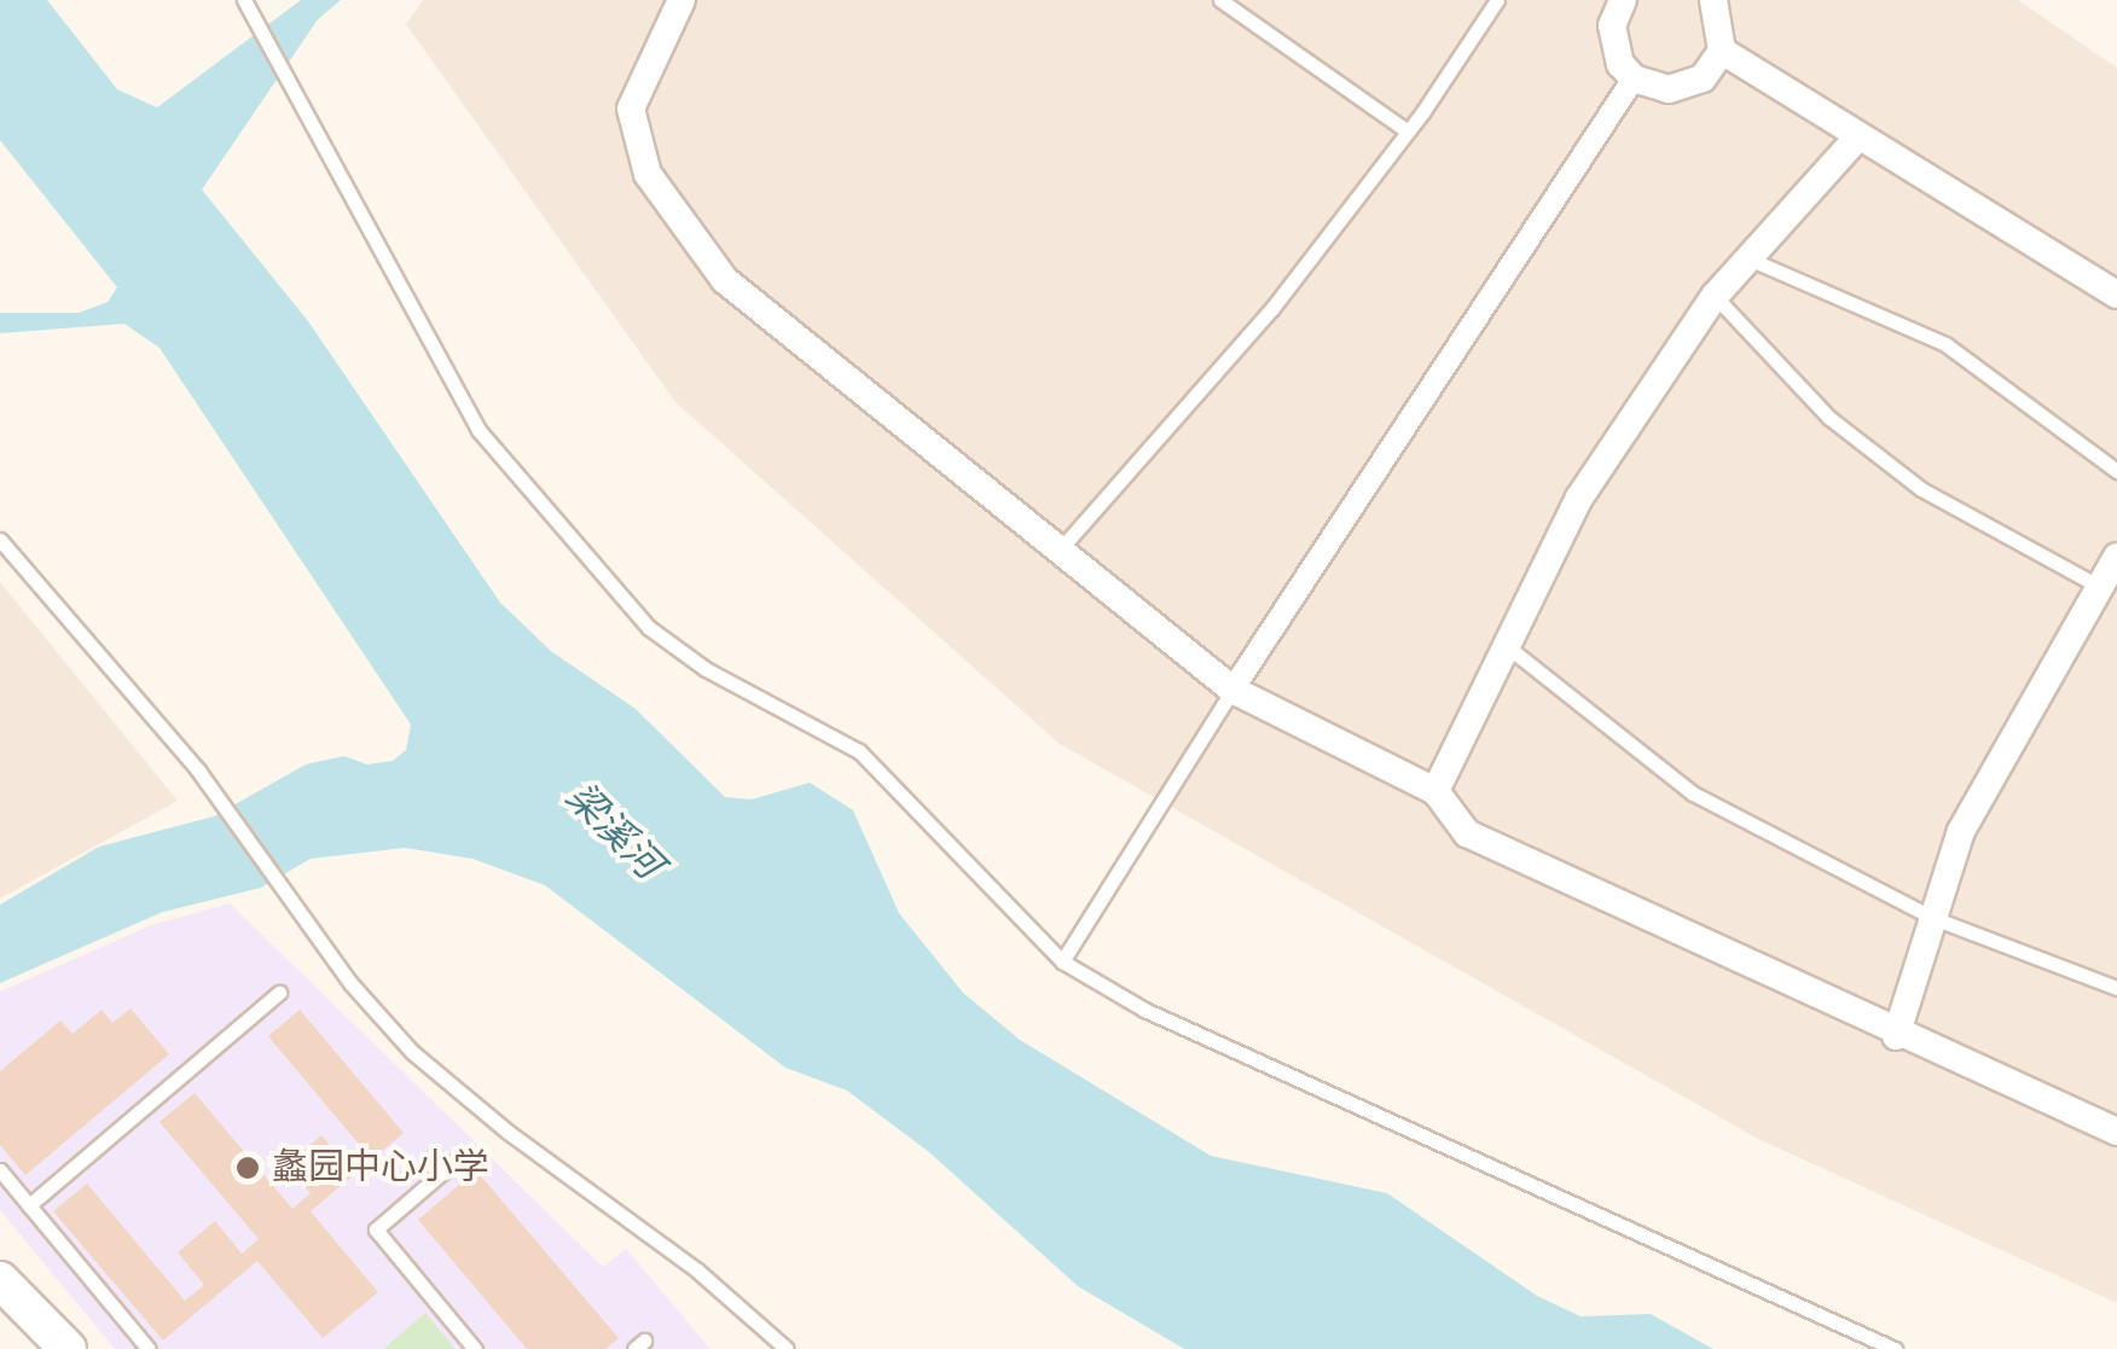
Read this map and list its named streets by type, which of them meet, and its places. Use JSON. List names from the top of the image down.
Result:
{
  "water": ["梁溪河"],
  "places": ["蠡园中心小学"]
}
